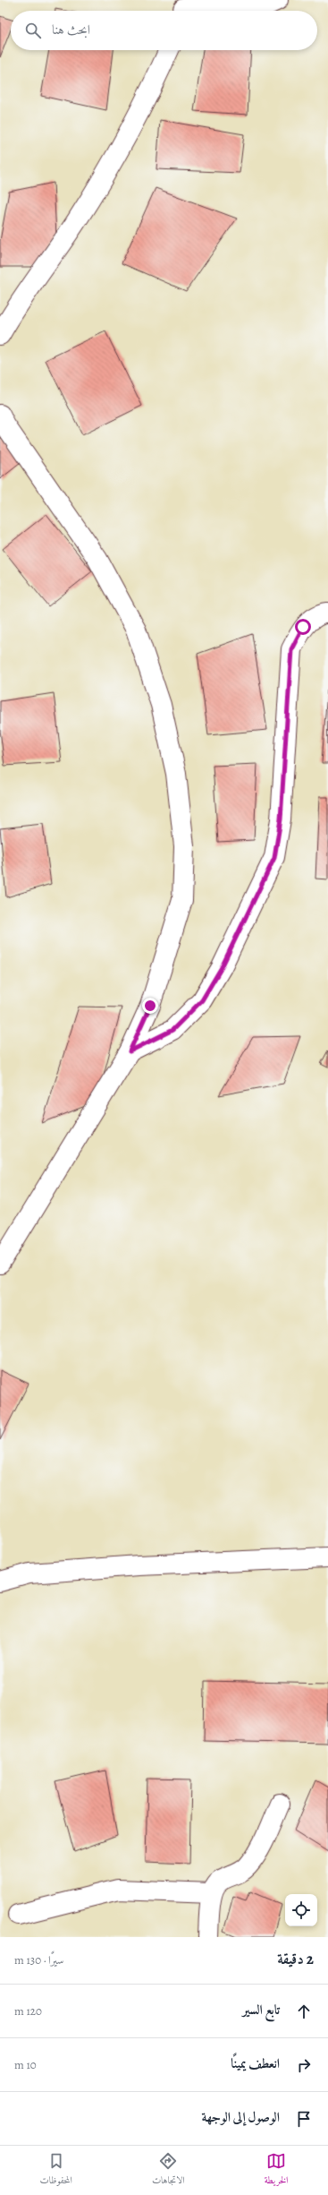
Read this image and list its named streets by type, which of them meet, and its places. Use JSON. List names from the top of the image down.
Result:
{
  "page": {
    "search": "ابحث هنا",
    "heading": ["2 دقيقة", "سيرًا · 130 m"],
    "list": [
      ["تابع السير", "120 m"],
      ["انعطف يمينًا", "10 m"],
      "الوصول إلى الوجهة"
    ],
    "nav": ["الخريطة", "الاتجاهات", "المحفوظات"]
  }
}
